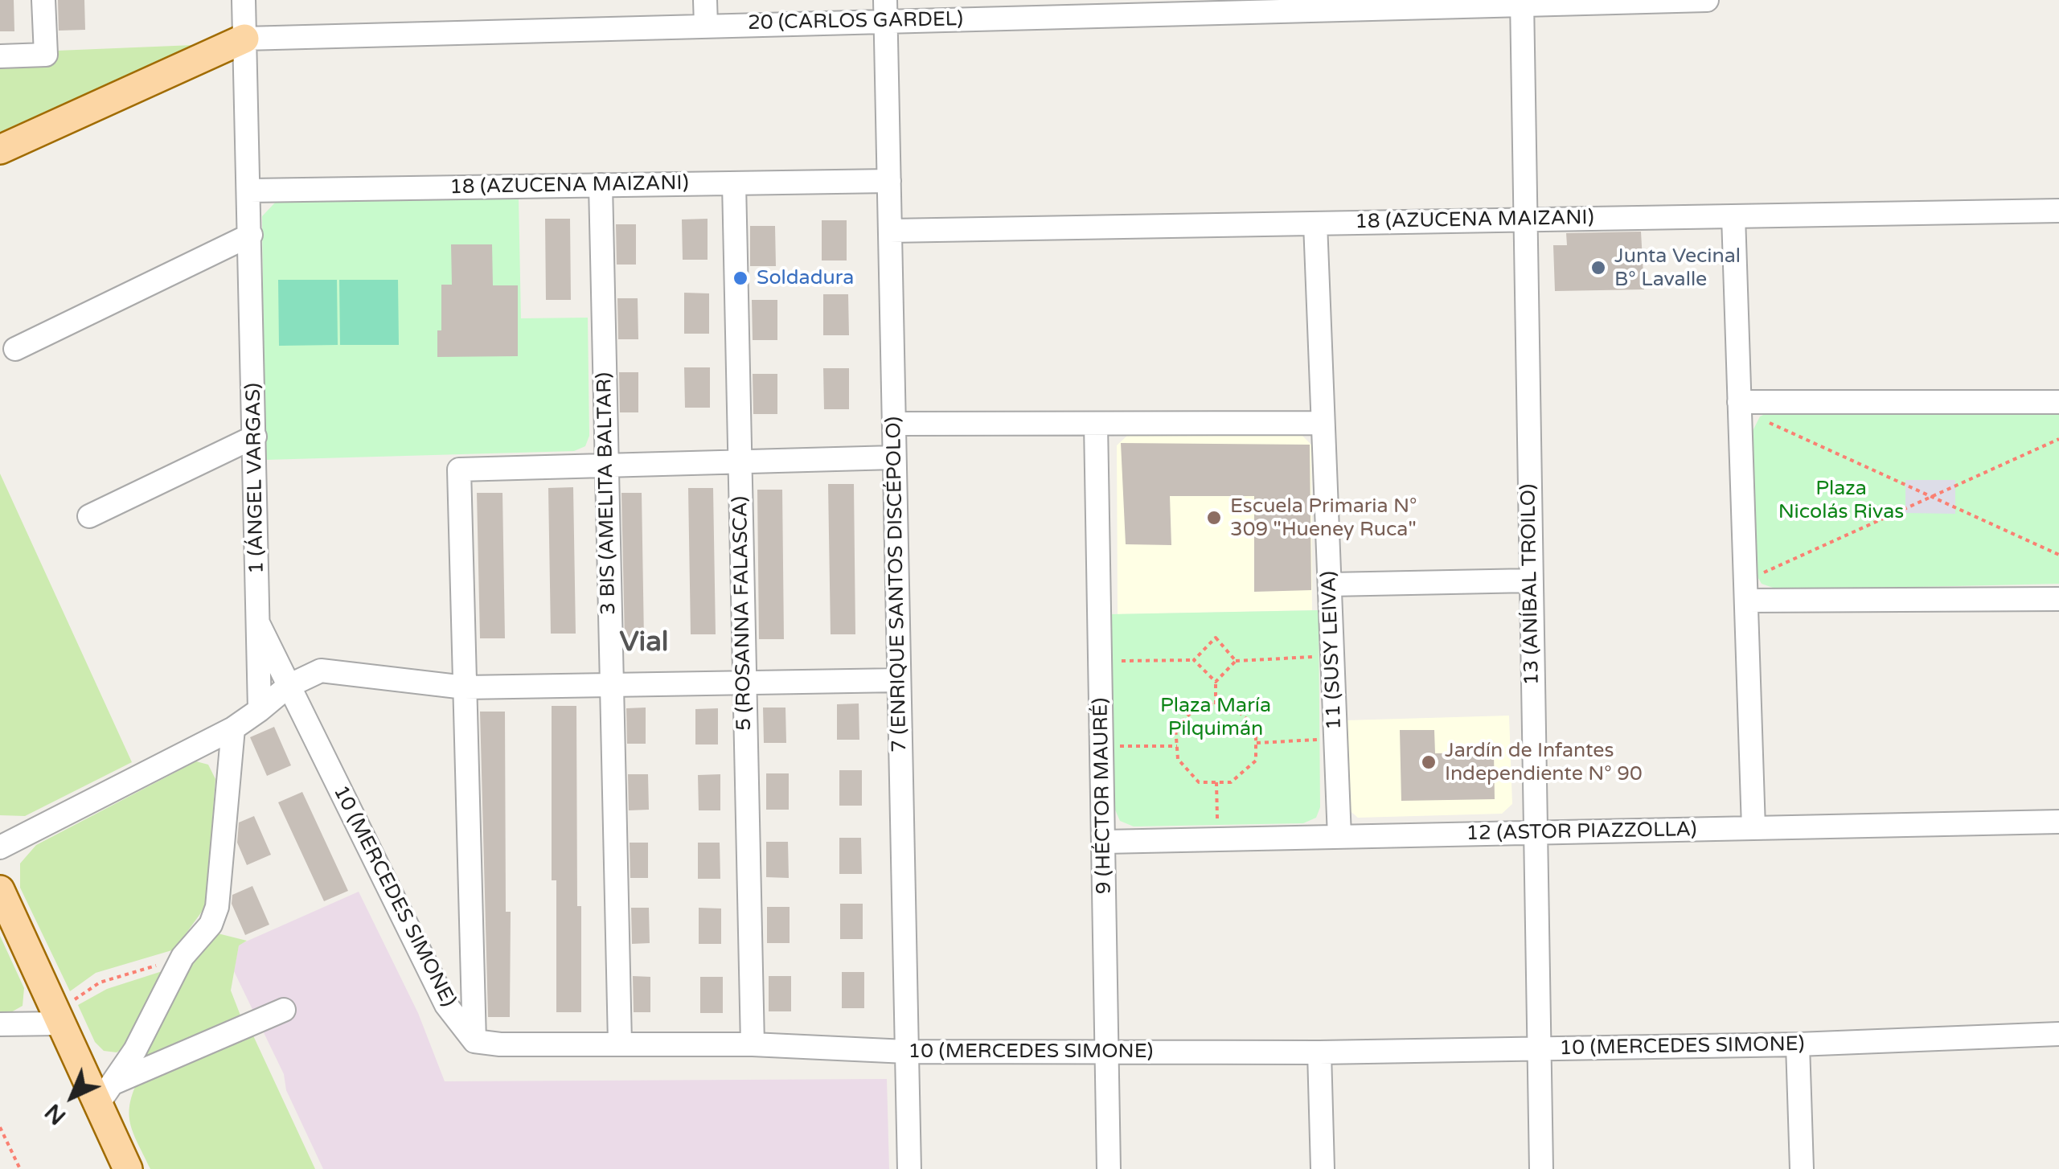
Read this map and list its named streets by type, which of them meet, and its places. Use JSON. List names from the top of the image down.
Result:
{
  "streets": {
    "street": [
      "20 (CARLOS GARDEL)",
      "18 (AZUCENA MAIZANI)",
      "1 (ÁNGEL VARGAS)",
      "3 BIS (AMELITA BALTAR)",
      "7 (ENRIQUE SANTOS DISCÉPOLO)",
      "13 (ANÍBAL TROILO)",
      "5 (ROSANNA FALASCA)",
      "11 (SUSY LEIVA)",
      "9 (HÉCTOR MAURÉ)",
      "12 (ASTOR PIAZZOLLA)",
      "10 (MERCEDES SIMONE)"
    ]
  },
  "crossings": [
    ["20 (CARLOS GARDEL)", "1 (ÁNGEL VARGAS)"],
    ["20 (CARLOS GARDEL)", "7 (ENRIQUE SANTOS DISCÉPOLO)"],
    ["20 (CARLOS GARDEL)", "13 (ANÍBAL TROILO)"],
    ["18 (AZUCENA MAIZANI)", "1 (ÁNGEL VARGAS)"],
    ["18 (AZUCENA MAIZANI)", "3 BIS (AMELITA BALTAR)"],
    ["18 (AZUCENA MAIZANI)", "7 (ENRIQUE SANTOS DISCÉPOLO)"],
    ["18 (AZUCENA MAIZANI)", "13 (ANÍBAL TROILO)"],
    ["18 (AZUCENA MAIZANI)", "5 (ROSANNA FALASCA)"],
    ["18 (AZUCENA MAIZANI)", "11 (SUSY LEIVA)"],
    ["1 (ÁNGEL VARGAS)", "10 (MERCEDES SIMONE)"],
    ["3 BIS (AMELITA BALTAR)", "10 (MERCEDES SIMONE)"],
    ["7 (ENRIQUE SANTOS DISCÉPOLO)", "10 (MERCEDES SIMONE)"],
    ["13 (ANÍBAL TROILO)", "12 (ASTOR PIAZZOLLA)"],
    ["13 (ANÍBAL TROILO)", "10 (MERCEDES SIMONE)"],
    ["5 (ROSANNA FALASCA)", "10 (MERCEDES SIMONE)"],
    ["11 (SUSY LEIVA)", "12 (ASTOR PIAZZOLLA)"],
    ["9 (HÉCTOR MAURÉ)", "12 (ASTOR PIAZZOLLA)"],
    ["9 (HÉCTOR MAURÉ)", "10 (MERCEDES SIMONE)"]
  ],
  "districts": ["Vial"],
  "parks": ["Plaza Nicolás Rivas", "Plaza María Pilquimán"],
  "places": [
    "Junta Vecinal B° Lavalle",
    "Soldadura",
    "Escuela Primaria N° 309 \"Hueney Ruca\"",
    "Jardín de Infantes Independiente N° 90"
  ],
  "north": "bottom left"
}
